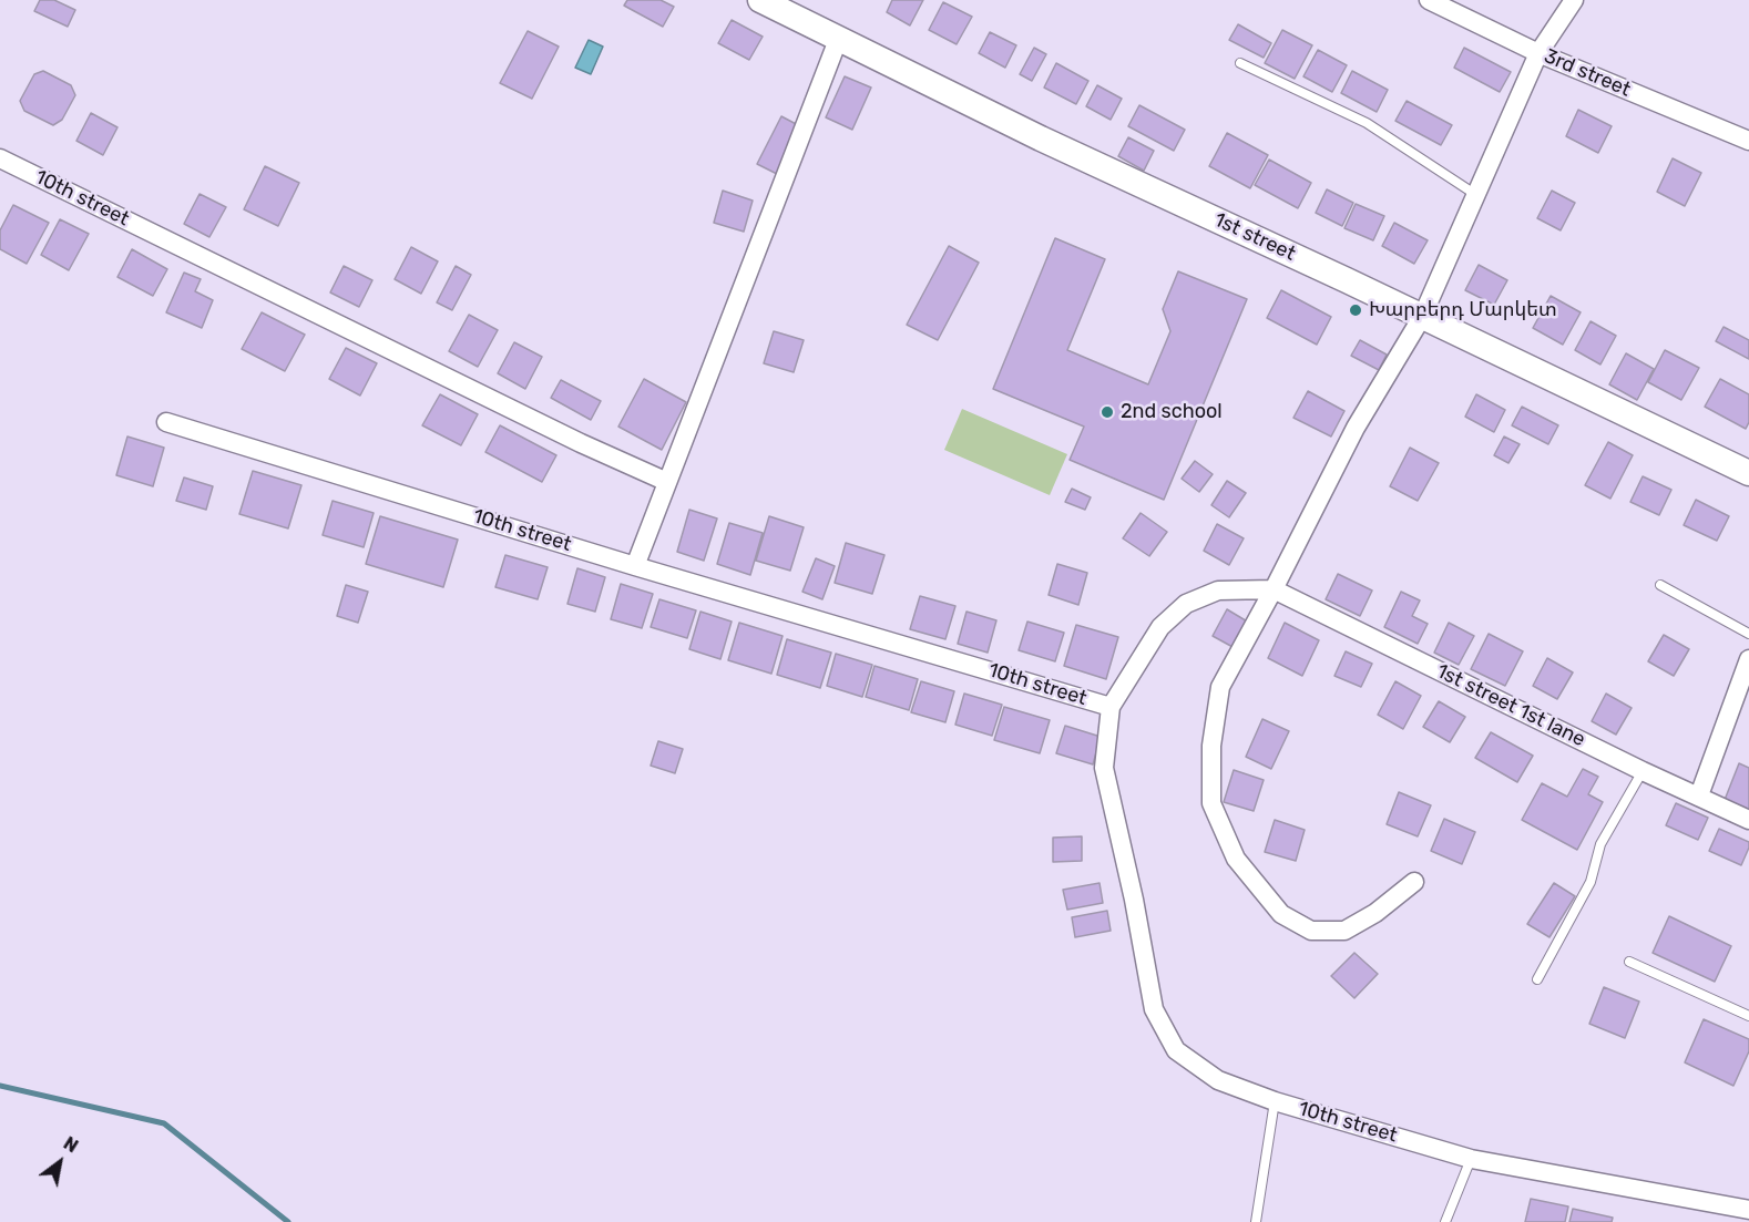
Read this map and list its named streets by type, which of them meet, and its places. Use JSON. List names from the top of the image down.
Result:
{
  "streets": {
    "main road": ["1st street"],
    "street": ["3rd street", "10th street", "1st street 1st lane"]
  },
  "places": ["Խարբերդ Մարկետ", "2nd school"],
  "north": "top right"
}
